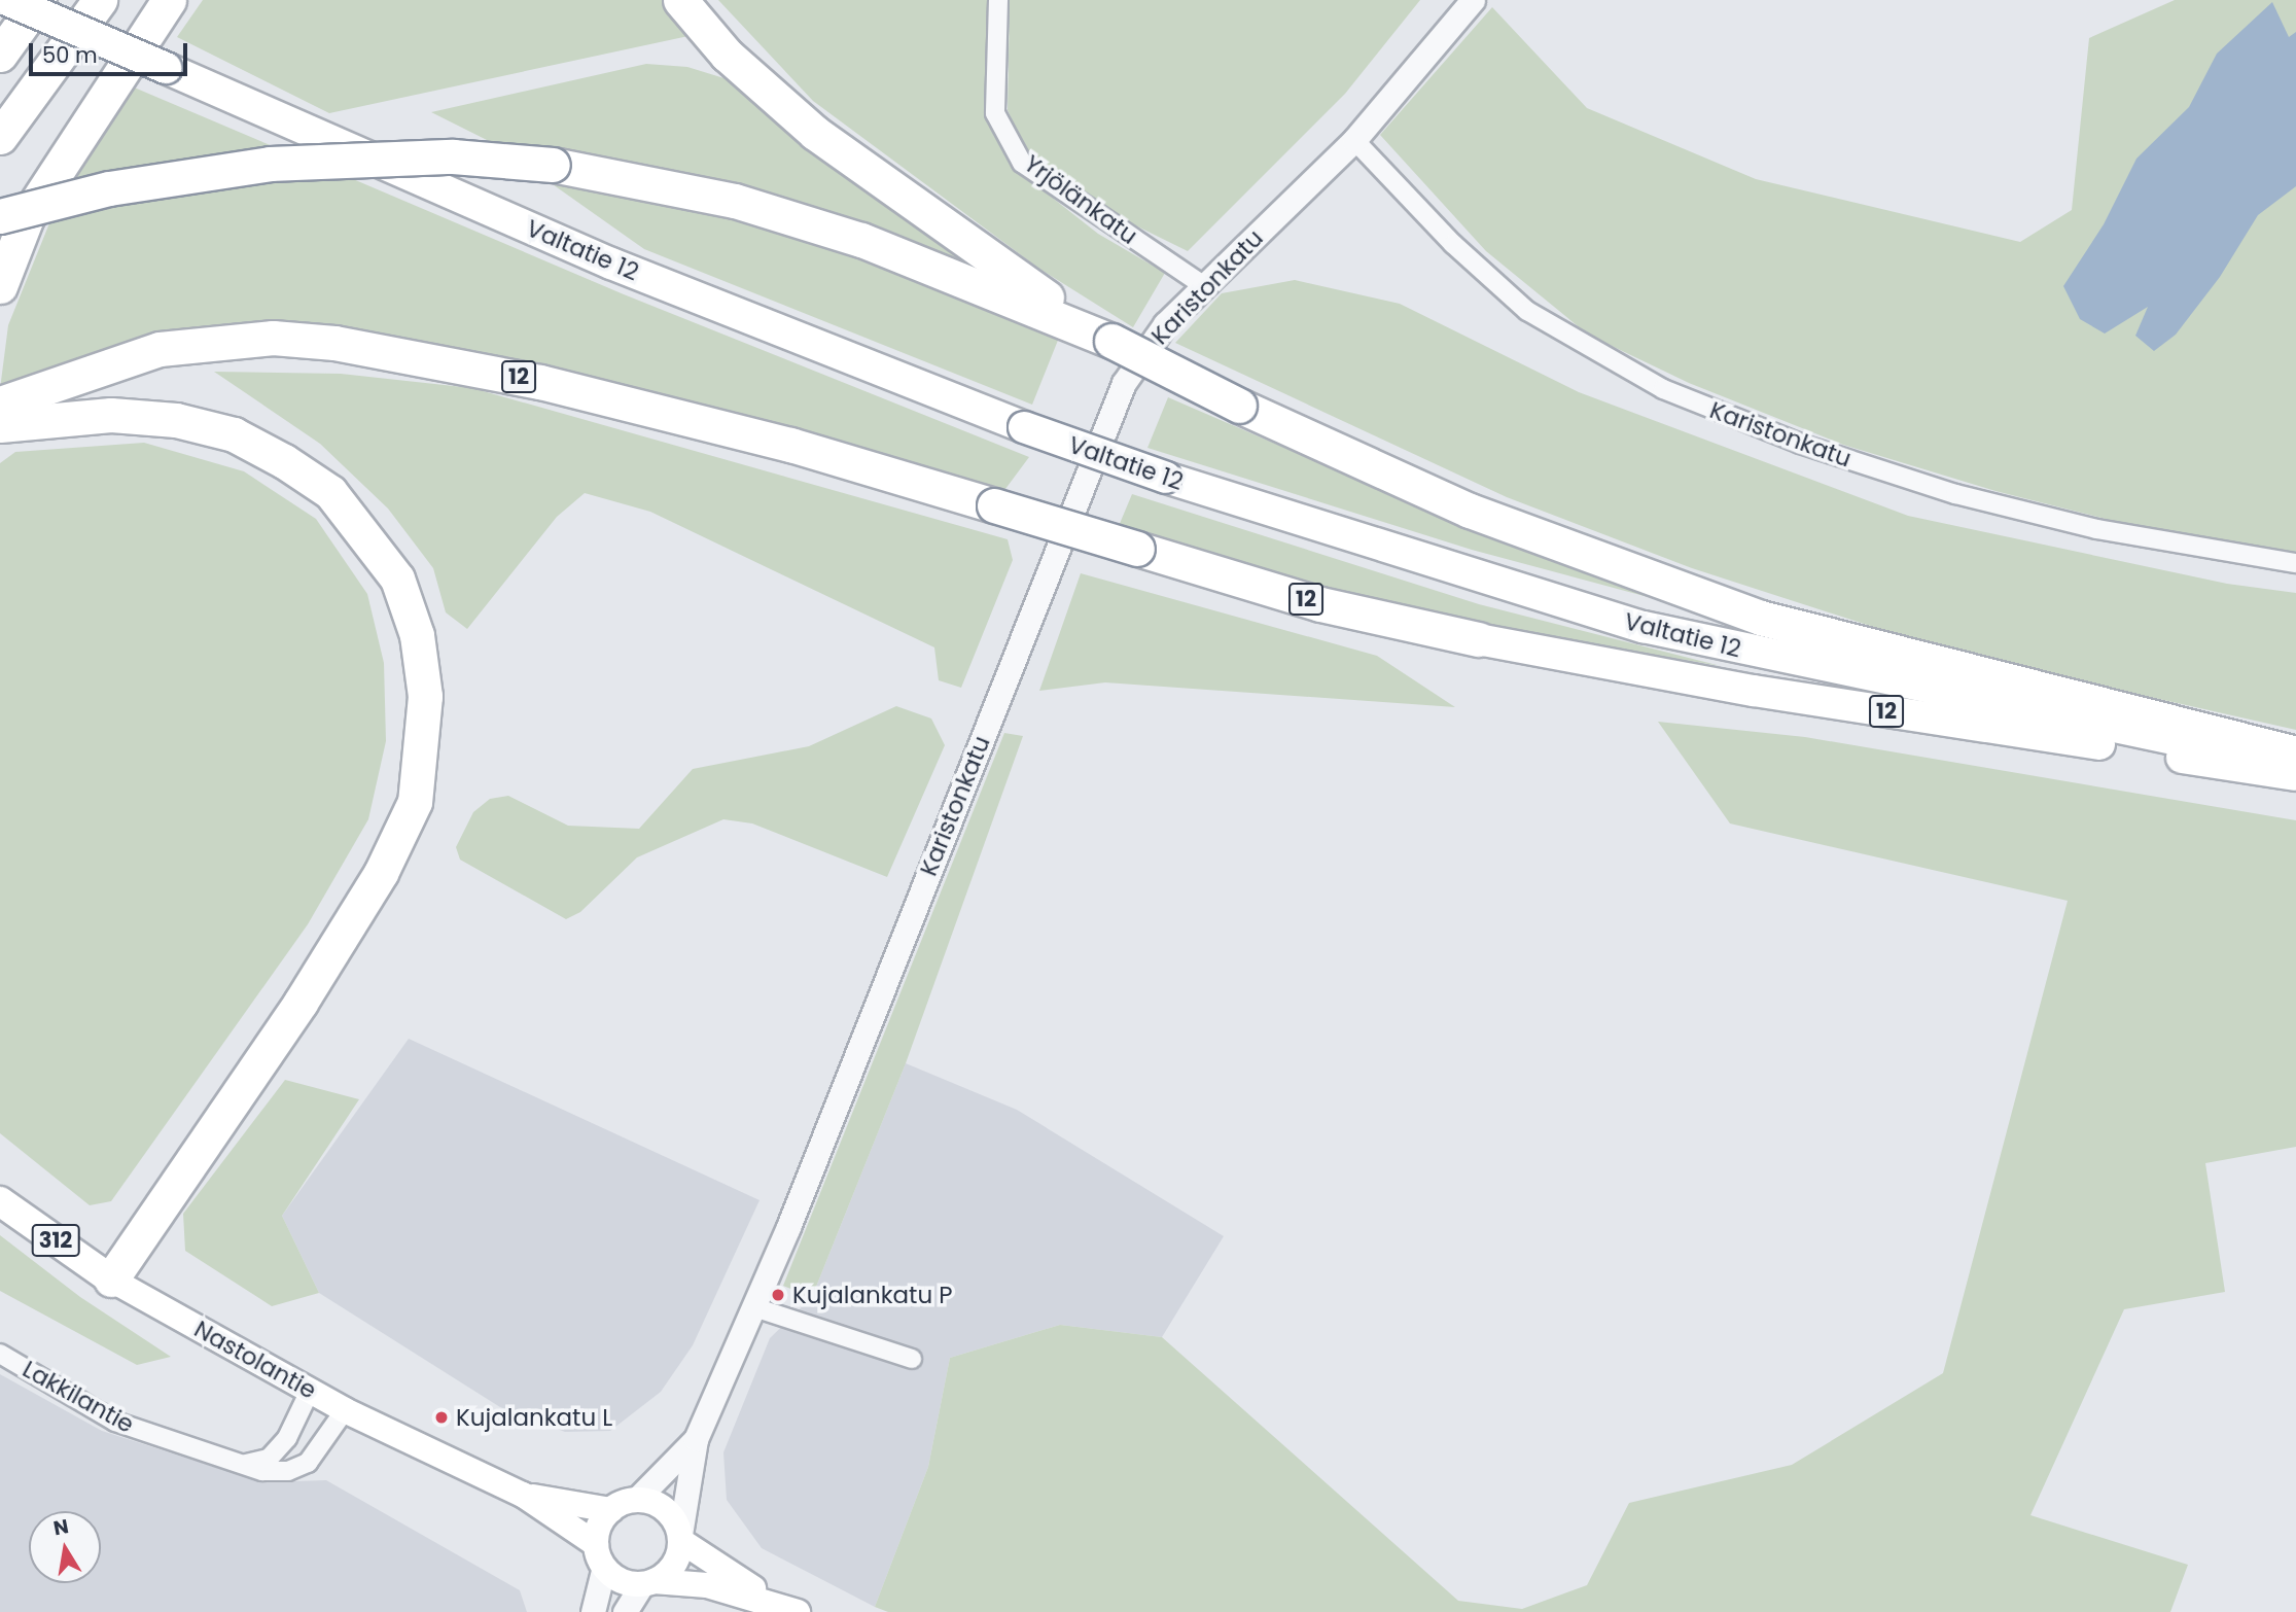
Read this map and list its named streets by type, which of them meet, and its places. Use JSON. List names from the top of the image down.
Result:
{
  "streets": {
    "highway": ["Valtatie 12", "12"],
    "main road": ["312", "Nastolantie"],
    "street": ["Yrjölänkatu", "Karistonkatu", "Lakkilantie"]
  },
  "crossings": [
    ["Yrjölänkatu", "Karistonkatu"],
    ["Karistonkatu", "Nastolantie"],
    ["Nastolantie", "Lakkilantie"]
  ],
  "places": ["Kujalankatu P", "Kujalankatu L"],
  "scale_bar": "50 m",
  "north": "top"
}
